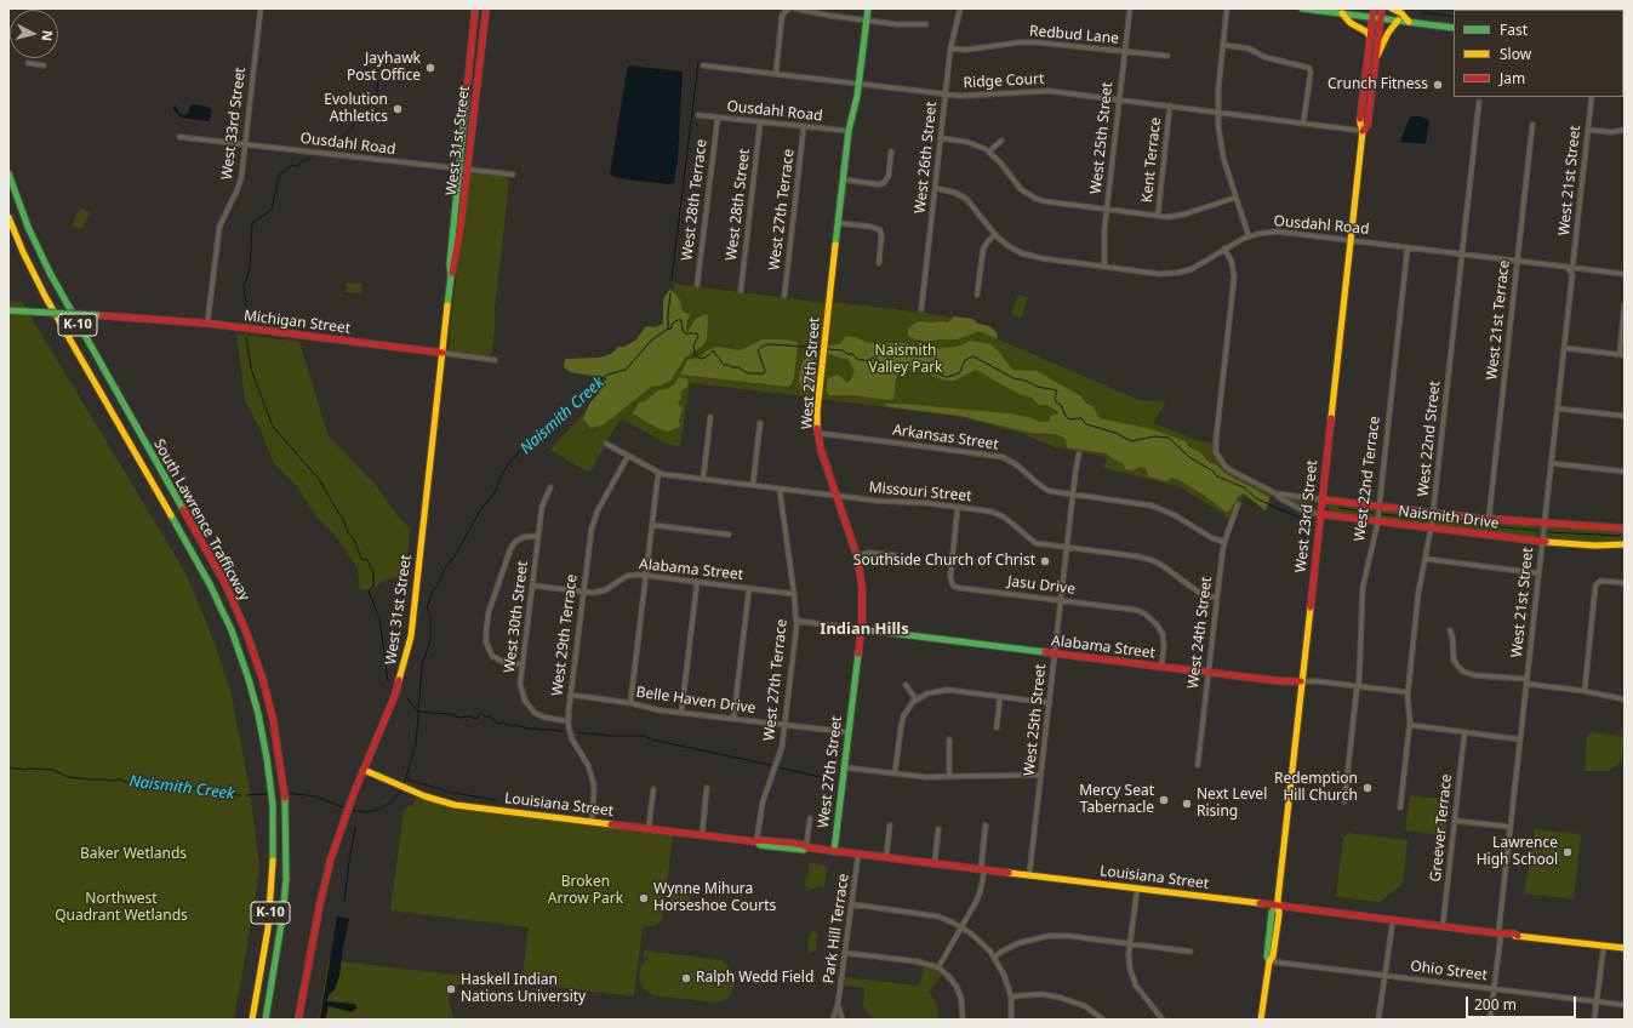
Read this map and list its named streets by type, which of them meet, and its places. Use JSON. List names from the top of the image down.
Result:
{
  "streets": {
    "main road": [
      "West 31st Street",
      "Michigan Street",
      "K-10",
      "West 27th Street",
      "West 23rd Street",
      "Naismith Drive",
      "South Lawrence Trafficway",
      "Alabama Street",
      "Louisiana Street"
    ],
    "street": [
      "Redbud Lane",
      "Ridge Court",
      "Ousdahl Road",
      "West 33rd Street",
      "West 25th Street",
      "West 26th Street",
      "Kent Terrace",
      "West 21st Street",
      "West 28th Terrace",
      "West 28th Street",
      "West 27th Terrace",
      "West 21st Terrace",
      "Arkansas Street",
      "West 22nd Street",
      "West 22nd Terrace",
      "Missouri Street",
      "Jasu Drive",
      "West 30th Street",
      "West 24th Street",
      "West 29th Terrace",
      "Belle Haven Drive",
      "Greever Terrace",
      "Park Hill Terrace",
      "Ohio Street"
    ]
  },
  "crossings": [
    ["Redbud Lane", "West 25th Street"],
    ["Redbud Lane", "West 26th Street"],
    ["Ridge Court", "West 25th Street"],
    ["Ridge Court", "West 26th Street"],
    ["Ridge Court", "Kent Terrace"],
    ["Ridge Court", "West 27th Street"],
    ["Ridge Court", "West 23rd Street"],
    ["Ousdahl Road", "West 33rd Street"],
    ["Ousdahl Road", "West 25th Street"],
    ["Ousdahl Road", "West 31st Street"],
    ["Ousdahl Road", "West 26th Street"],
    ["Ousdahl Road", "West 21st Street"],
    ["Ousdahl Road", "West 28th Terrace"],
    ["Ousdahl Road", "West 28th Street"],
    ["Ousdahl Road", "West 27th Terrace"],
    ["Ousdahl Road", "West 21st Terrace"],
    ["Ousdahl Road", "West 27th Street"],
    ["Ousdahl Road", "West 22nd Street"],
    ["Ousdahl Road", "West 22nd Terrace"],
    ["Ousdahl Road", "West 23rd Street"],
    ["Ousdahl Road", "Naismith Drive"],
    ["West 33rd Street", "Michigan Street"],
    ["West 25th Street", "Arkansas Street"],
    ["West 25th Street", "Missouri Street"],
    ["West 25th Street", "Alabama Street"],
    ["West 25th Street", "Jasu Drive"],
    ["West 25th Street", "Louisiana Street"],
    ["West 31st Street", "Michigan Street"],
    ["West 31st Street", "Louisiana Street"],
    ["West 21st Street", "Naismith Drive"],
    ["West 21st Street", "Louisiana Street"],
    ["West 21st Street", "Ohio Street"],
    ["West 27th Terrace", "Missouri Street"],
    ["West 27th Terrace", "Alabama Street"],
    ["West 27th Terrace", "Belle Haven Drive"],
    ["West 27th Terrace", "Louisiana Street"],
    ["West 21st Terrace", "Naismith Drive"],
    ["West 27th Street", "Arkansas Street"],
    ["West 27th Street", "Missouri Street"],
    ["West 27th Street", "Alabama Street"],
    ["West 27th Street", "Belle Haven Drive"],
    ["West 27th Street", "Louisiana Street"],
    ["Arkansas Street", "West 24th Street"],
    ["West 22nd Street", "Naismith Drive"],
    ["West 22nd Street", "Alabama Street"],
    ["West 22nd Terrace", "Naismith Drive"],
    ["West 22nd Terrace", "Alabama Street"],
    ["Missouri Street", "Jasu Drive"],
    ["Missouri Street", "West 24th Street"],
    ["Missouri Street", "West 29th Terrace"],
    ["West 23rd Street", "Naismith Drive"],
    ["West 23rd Street", "Alabama Street"],
    ["West 23rd Street", "Louisiana Street"],
    ["West 23rd Street", "Ohio Street"],
    ["Alabama Street", "Jasu Drive"],
    ["Alabama Street", "West 30th Street"],
    ["Alabama Street", "West 24th Street"],
    ["Alabama Street", "West 29th Terrace"],
    ["West 30th Street", "West 29th Terrace"],
    ["West 29th Terrace", "Belle Haven Drive"],
    ["West 29th Terrace", "Louisiana Street"],
    ["Louisiana Street", "Greever Terrace"],
    ["Louisiana Street", "Park Hill Terrace"]
  ],
  "districts": ["Indian Hills"],
  "water": ["Naismith Creek"],
  "parks": [
    "Naismith Valley Park",
    "Baker Wetlands",
    "Broken Arrow Park",
    "Northwest Quadrant Wetlands"
  ],
  "places": [
    "Jayhawk Post Office",
    "Crunch Fitness",
    "Evolution Athletics",
    "Southside Church of Christ",
    "Redemption Hill Church",
    "Mercy Seat Tabernacle",
    "Next Level Rising",
    "Lawrence High School",
    "Wynne Mihura Horseshoe Courts",
    "Ralph Wedd Field",
    "Haskell Indian Nations University"
  ],
  "legend": ["Fast", "Slow", "Jam"],
  "scale_bar": "200 m",
  "north": "right"
}
